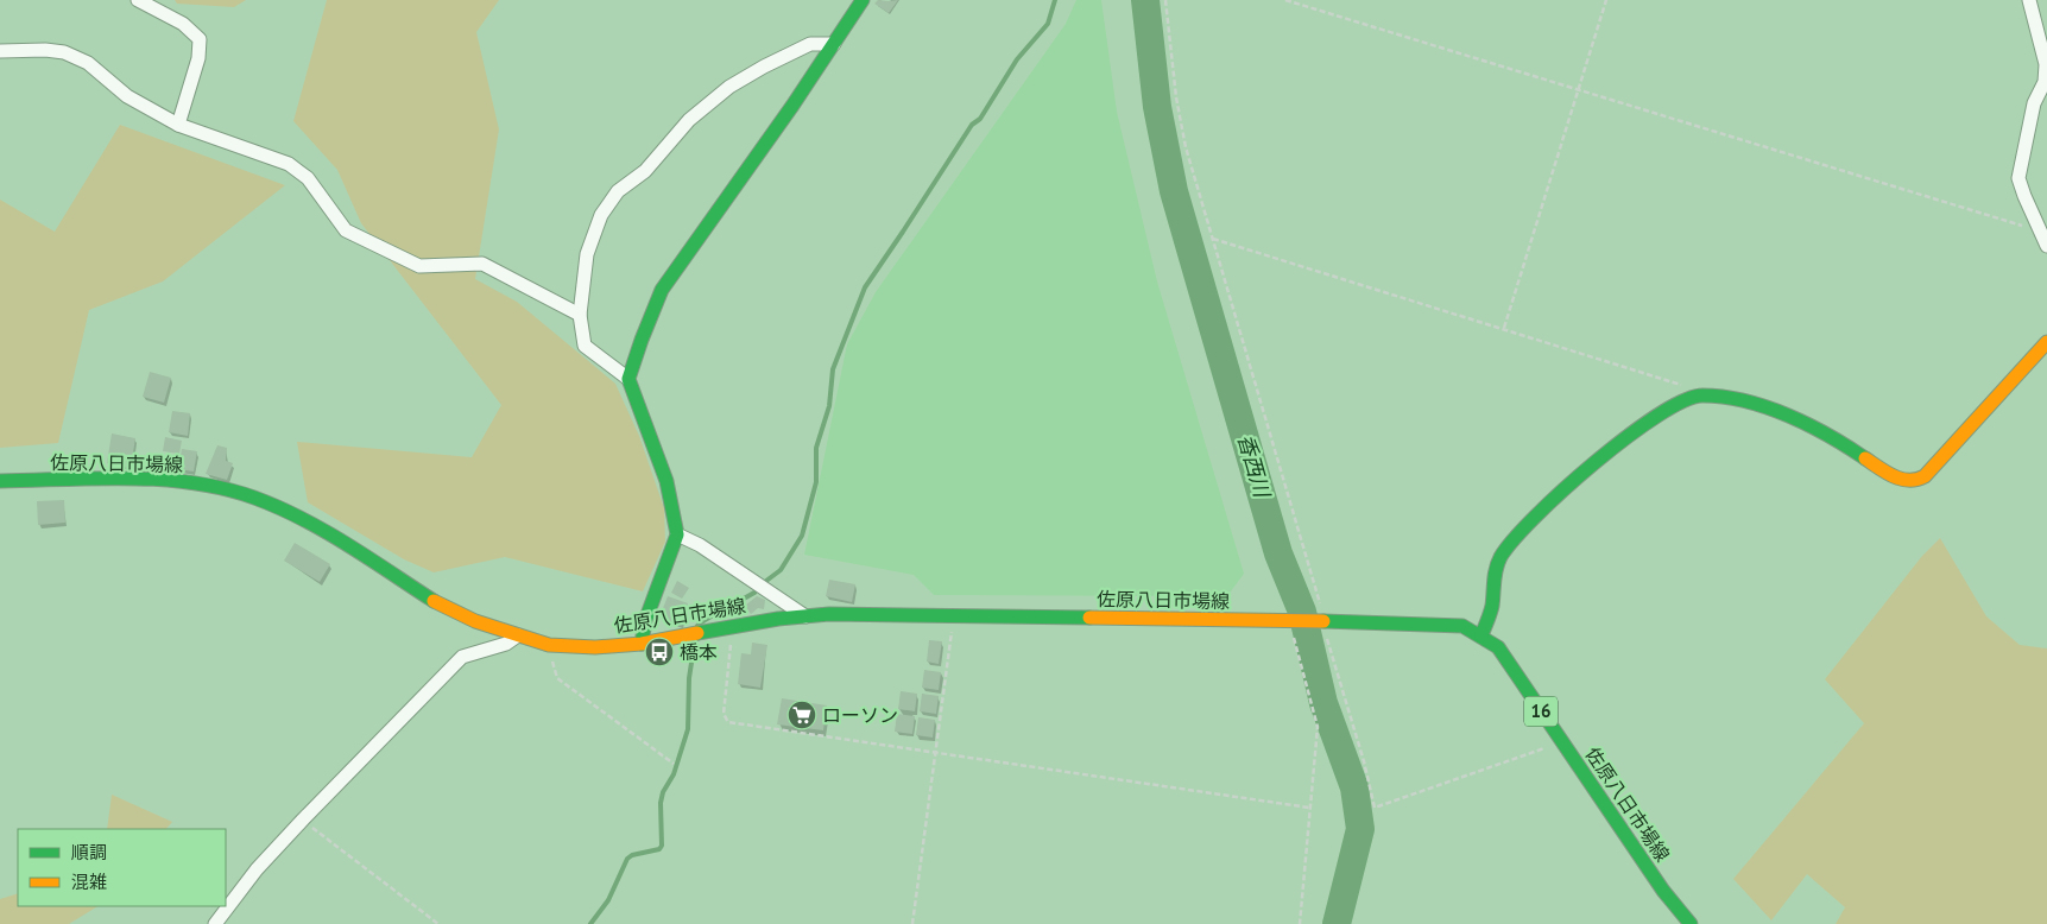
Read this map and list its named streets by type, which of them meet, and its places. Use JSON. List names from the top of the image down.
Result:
{
  "streets": {
    "main road": ["佐原八日市場線", "16"]
  },
  "crossings": [
    ["佐原八日市場線", "16"]
  ],
  "water": ["香西川"],
  "places": {
    "bus stop": ["橋本"],
    "supermarket": ["ローソン"]
  },
  "legend": ["順調", "混雑"]
}
